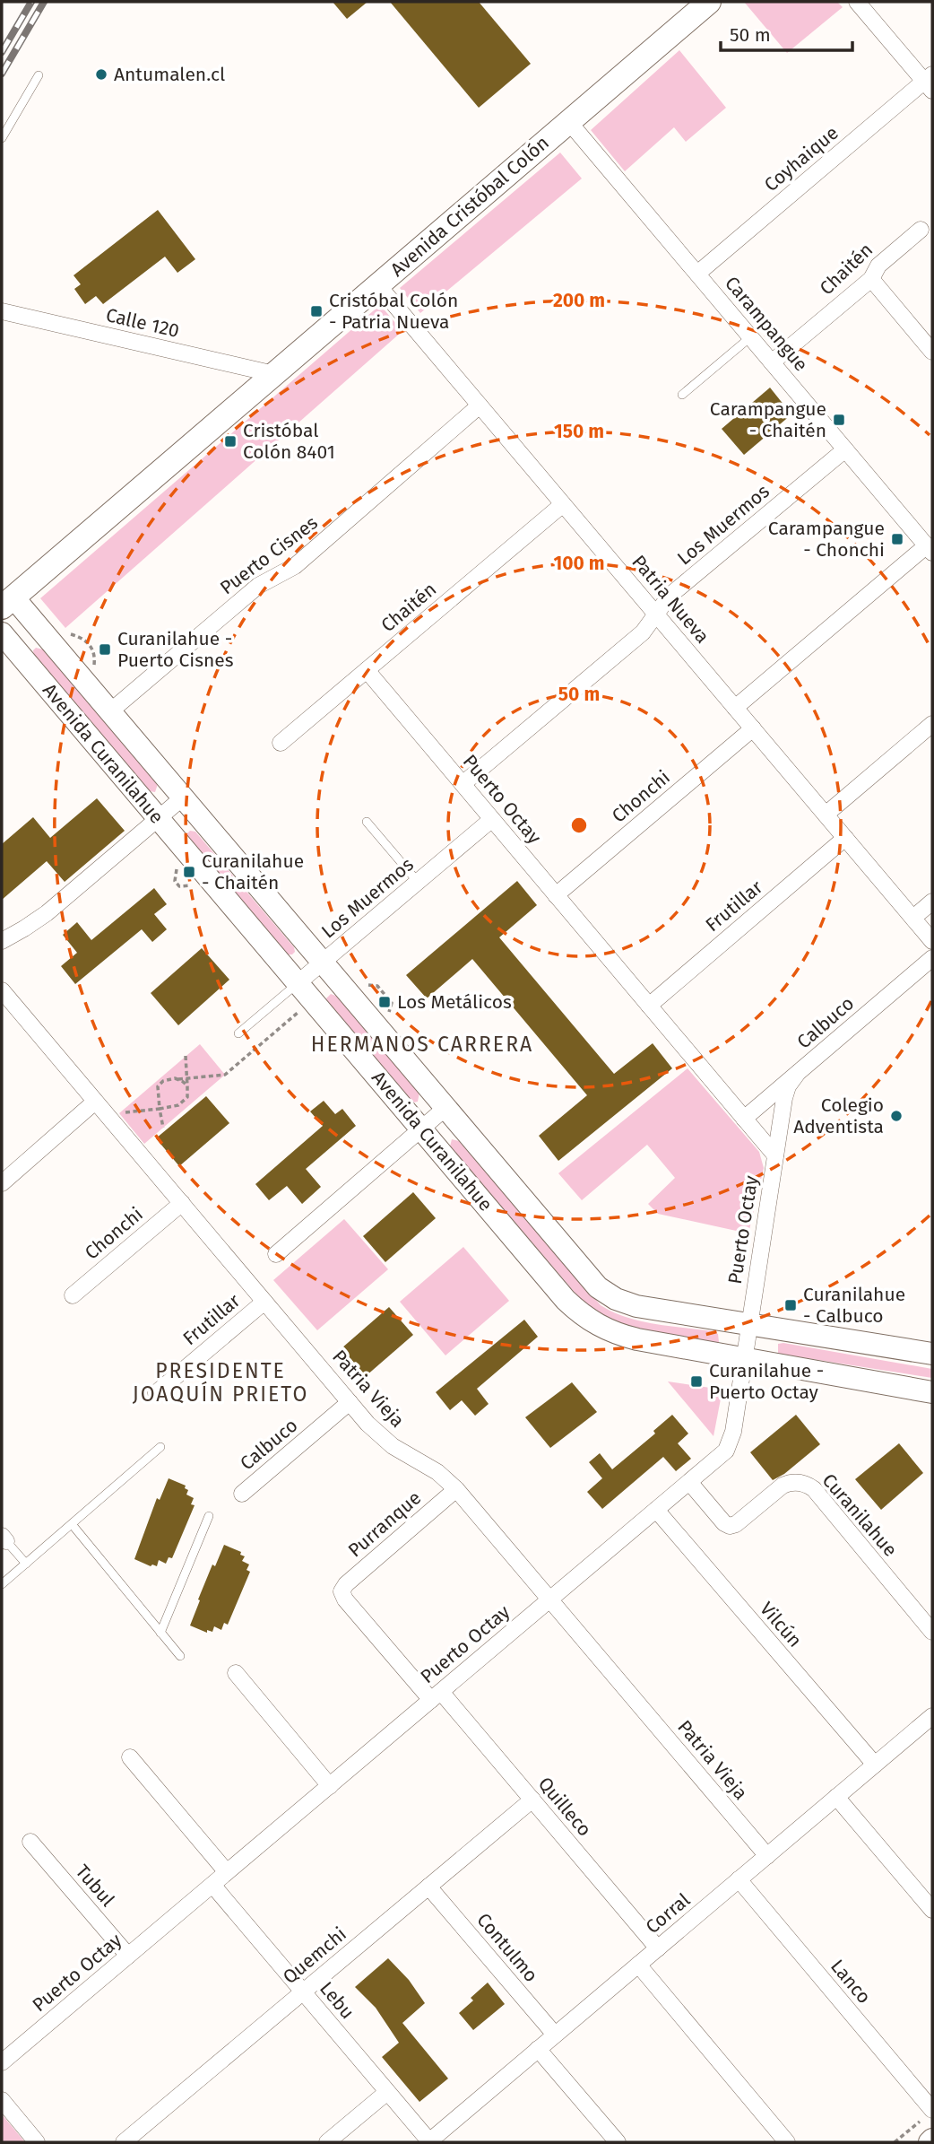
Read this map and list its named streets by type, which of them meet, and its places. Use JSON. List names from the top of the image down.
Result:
{
  "streets": {
    "main road": ["Avenida Cristóbal Colón", "Avenida Curanilahue"],
    "street": [
      "Coyhaique",
      "Chaitén",
      "Calle 120",
      "Carampangue",
      "Los Muermos",
      "Puerto Cisnes",
      "Patria Nueva",
      "Chonchi",
      "Puerto Octay",
      "Frutillar",
      "Calbuco",
      "Patria Vieja",
      "Curanilahue",
      "Purranque",
      "Vilcún",
      "Quilleco",
      "Tubul",
      "Corral",
      "Contulmo",
      "Quemchi",
      "Lanco",
      "Lebu"
    ]
  },
  "crossings": [
    ["Coyhaique", "Carampangue"],
    ["Avenida Cristóbal Colón", "Calle 120"],
    ["Avenida Cristóbal Colón", "Carampangue"],
    ["Avenida Cristóbal Colón", "Patria Nueva"],
    ["Avenida Cristóbal Colón", "Avenida Curanilahue"],
    ["Chaitén", "Carampangue"],
    ["Chaitén", "Patria Nueva"],
    ["Chaitén", "Puerto Octay"],
    ["Carampangue", "Los Muermos"],
    ["Los Muermos", "Patria Nueva"],
    ["Los Muermos", "Avenida Curanilahue"],
    ["Los Muermos", "Puerto Octay"],
    ["Puerto Cisnes", "Patria Nueva"],
    ["Puerto Cisnes", "Avenida Curanilahue"],
    ["Patria Nueva", "Chonchi"],
    ["Patria Nueva", "Frutillar"],
    ["Avenida Curanilahue", "Puerto Octay"],
    ["Chonchi", "Puerto Octay"],
    ["Chonchi", "Patria Vieja"],
    ["Puerto Octay", "Frutillar"],
    ["Puerto Octay", "Calbuco"],
    ["Puerto Octay", "Patria Vieja"],
    ["Puerto Octay", "Curanilahue"],
    ["Puerto Octay", "Vilcún"],
    ["Puerto Octay", "Quilleco"],
    ["Puerto Octay", "Tubul"],
    ["Puerto Octay", "Lebu"],
    ["Frutillar", "Patria Vieja"],
    ["Calbuco", "Patria Vieja"],
    ["Patria Vieja", "Purranque"],
    ["Patria Vieja", "Corral"],
    ["Purranque", "Quilleco"],
    ["Vilcún", "Corral"],
    ["Quilleco", "Corral"],
    ["Quilleco", "Quemchi"],
    ["Corral", "Contulmo"],
    ["Corral", "Lanco"],
    ["Corral", "Lebu"],
    ["Contulmo", "Quemchi"],
    ["Quemchi", "Lebu"]
  ],
  "districts": ["HERMANOS CARRERA", "PRESIDENTE JOAQUÍN PRIETO"],
  "places": {
    "other": ["Antumalen.cl", "Colegio Adventista"],
    "transit": [
      "Cristóbal Colón - Patria Nueva",
      "Carampangue - Chaitén",
      "Cristóbal Colón 8401",
      "Carampangue - Chonchi",
      "Curanilahue - Puerto Cisnes",
      "Curanilahue - Chaitén",
      "Los Metálicos",
      "Curanilahue - Calbuco",
      "Curanilahue - Puerto Octay"
    ]
  },
  "scale_bar": "50 m",
  "rings": [
    "200 m",
    "150 m",
    "100 m",
    "50 m"
  ]
}
